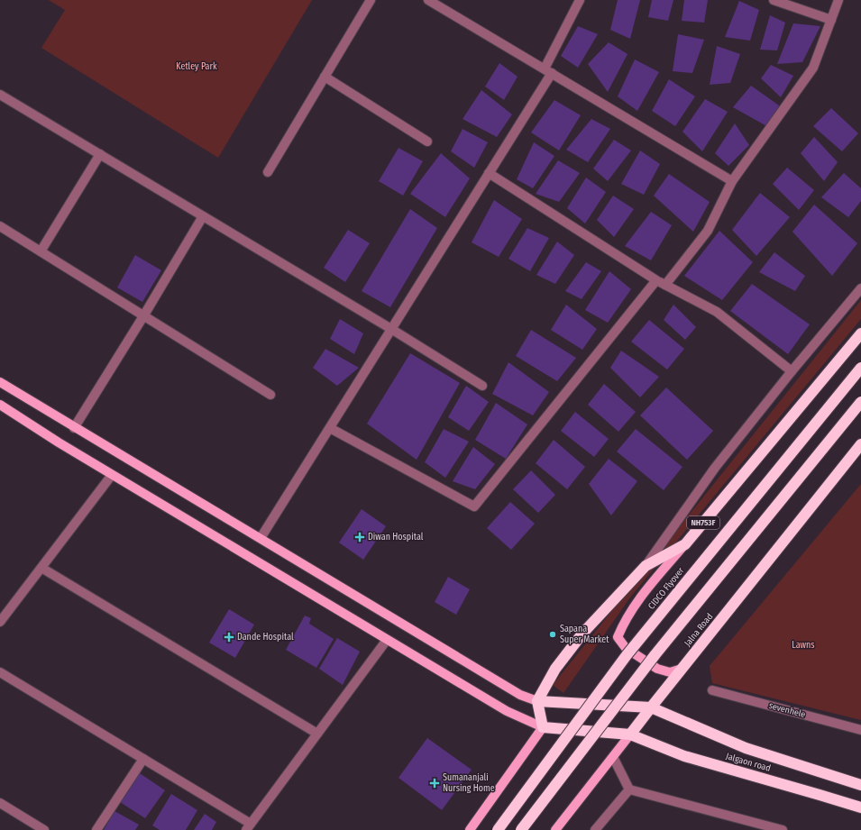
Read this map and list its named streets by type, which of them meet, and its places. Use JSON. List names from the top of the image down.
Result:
{
  "streets": {
    "highway": [
      "NH753F",
      "CIDCO Flyover",
      "Jalna Road",
      "Jalgaon road"
    ],
    "street": ["sevenhele"]
  },
  "crossings": [
    ["Jalna Road", "Jalgaon road"]
  ],
  "parks": ["Ketley Park", "Lawns"],
  "places": {
    "health": ["Diwan Hospital", "Dande Hospital", "Sumananjali Nursing Home"],
    "other": ["Sapana Super Market"]
  }
}
